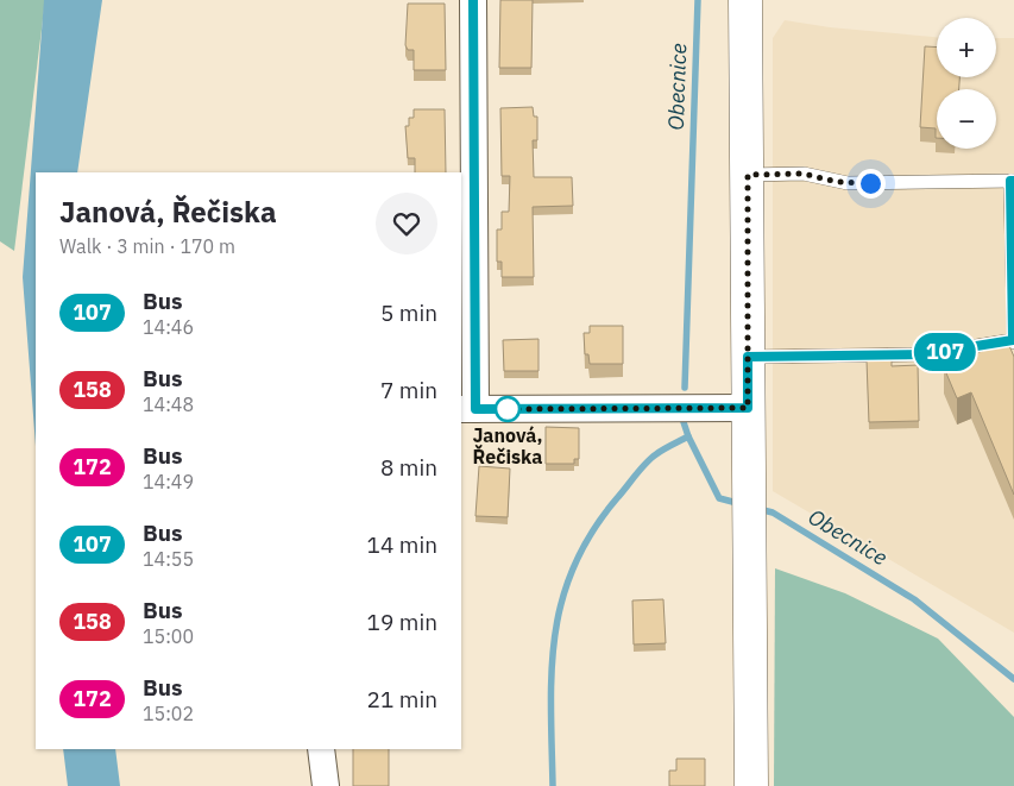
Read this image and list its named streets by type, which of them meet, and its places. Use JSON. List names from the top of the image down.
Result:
{
  "water": ["Obecnice"],
  "places": ["Janová, Řečiska"],
  "lines": ["bus line 107"],
  "page": {
    "on_map": "107",
    "map_buttons": ["+", "−"],
    "heading": ["Janová, Řečiska", "Walk · 3 min · 170 m"],
    "list": [
      {
        "mark": "107",
        "name": "Bus",
        "note": "14:46",
        "value": "5 min"
      },
      {
        "mark": "158",
        "name": "Bus",
        "note": "14:48",
        "value": "7 min"
      },
      {
        "mark": "172",
        "name": "Bus",
        "note": "14:49",
        "value": "8 min"
      },
      {
        "mark": "107",
        "name": "Bus",
        "note": "14:55",
        "value": "14 min"
      },
      {
        "mark": "158",
        "name": "Bus",
        "note": "15:00",
        "value": "19 min"
      },
      {
        "mark": "172",
        "name": "Bus",
        "note": "15:02",
        "value": "21 min"
      }
    ]
  }
}
